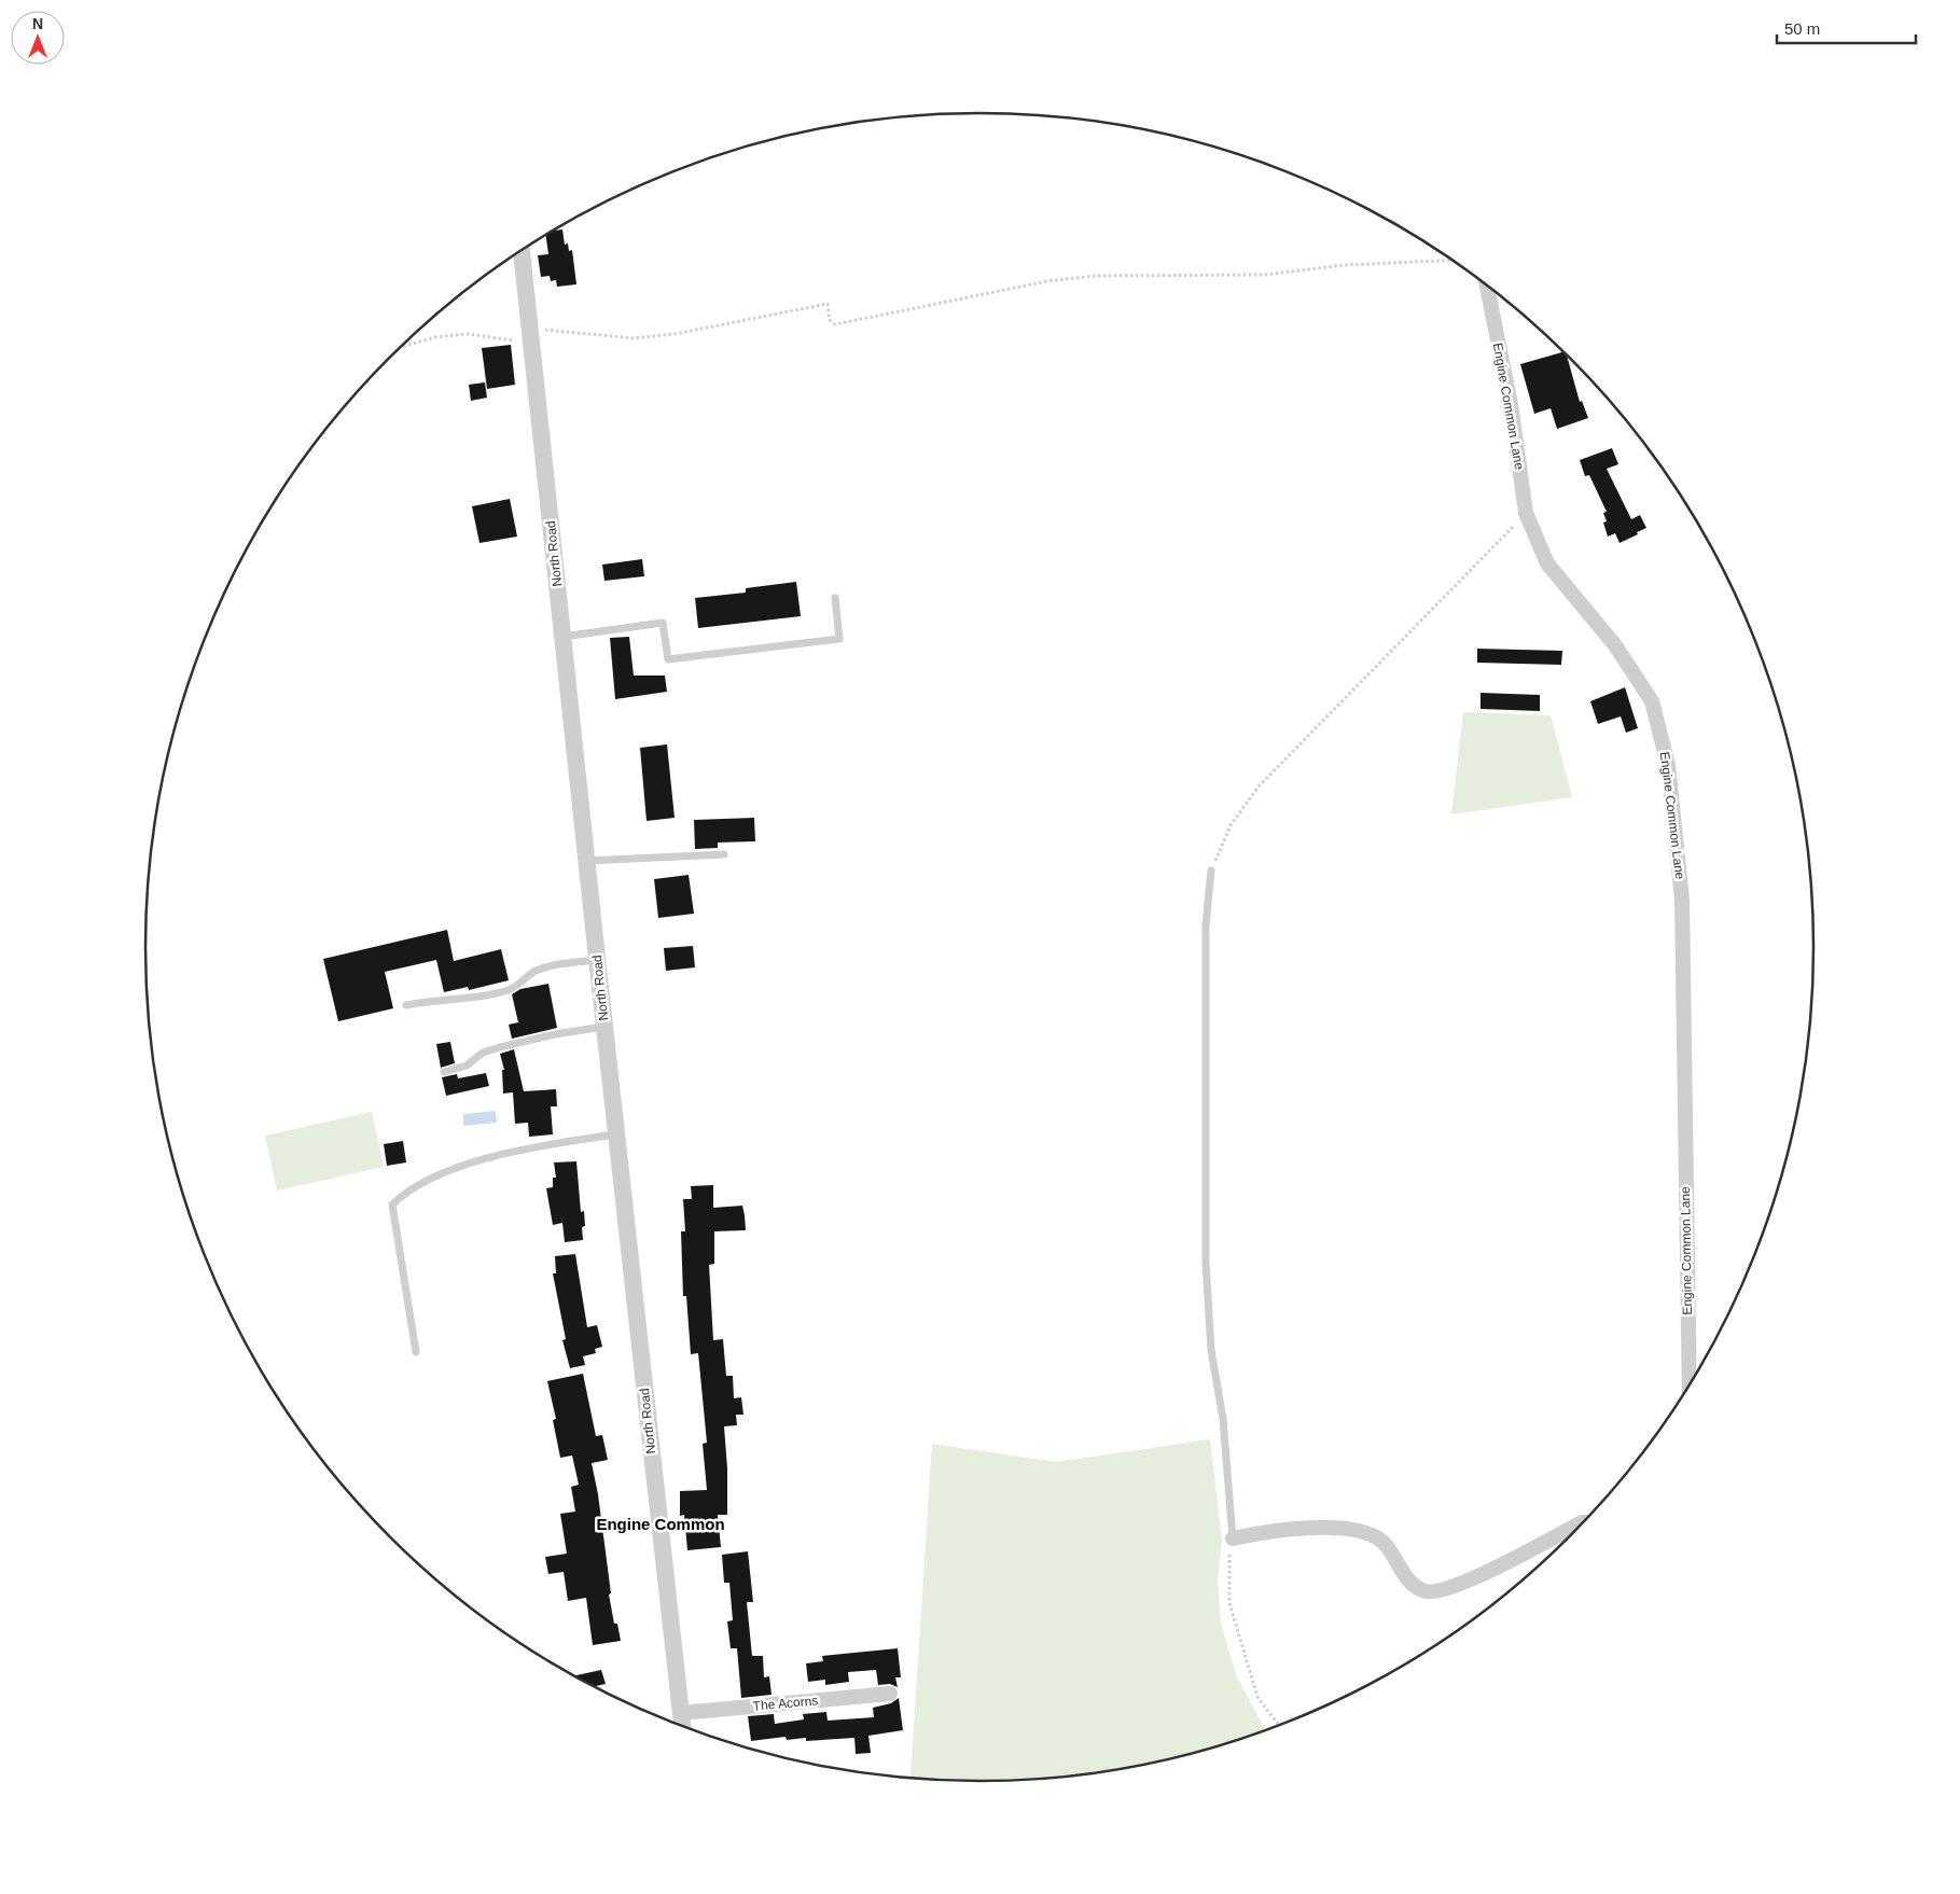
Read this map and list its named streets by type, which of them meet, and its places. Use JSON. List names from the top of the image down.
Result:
{
  "streets": {
    "street": ["Engine Common Lane", "North Road", "The Acorns"]
  },
  "crossings": [
    ["North Road", "The Acorns"]
  ],
  "districts": ["Engine Common"],
  "scale_bar": "50 m",
  "north": "top"
}
